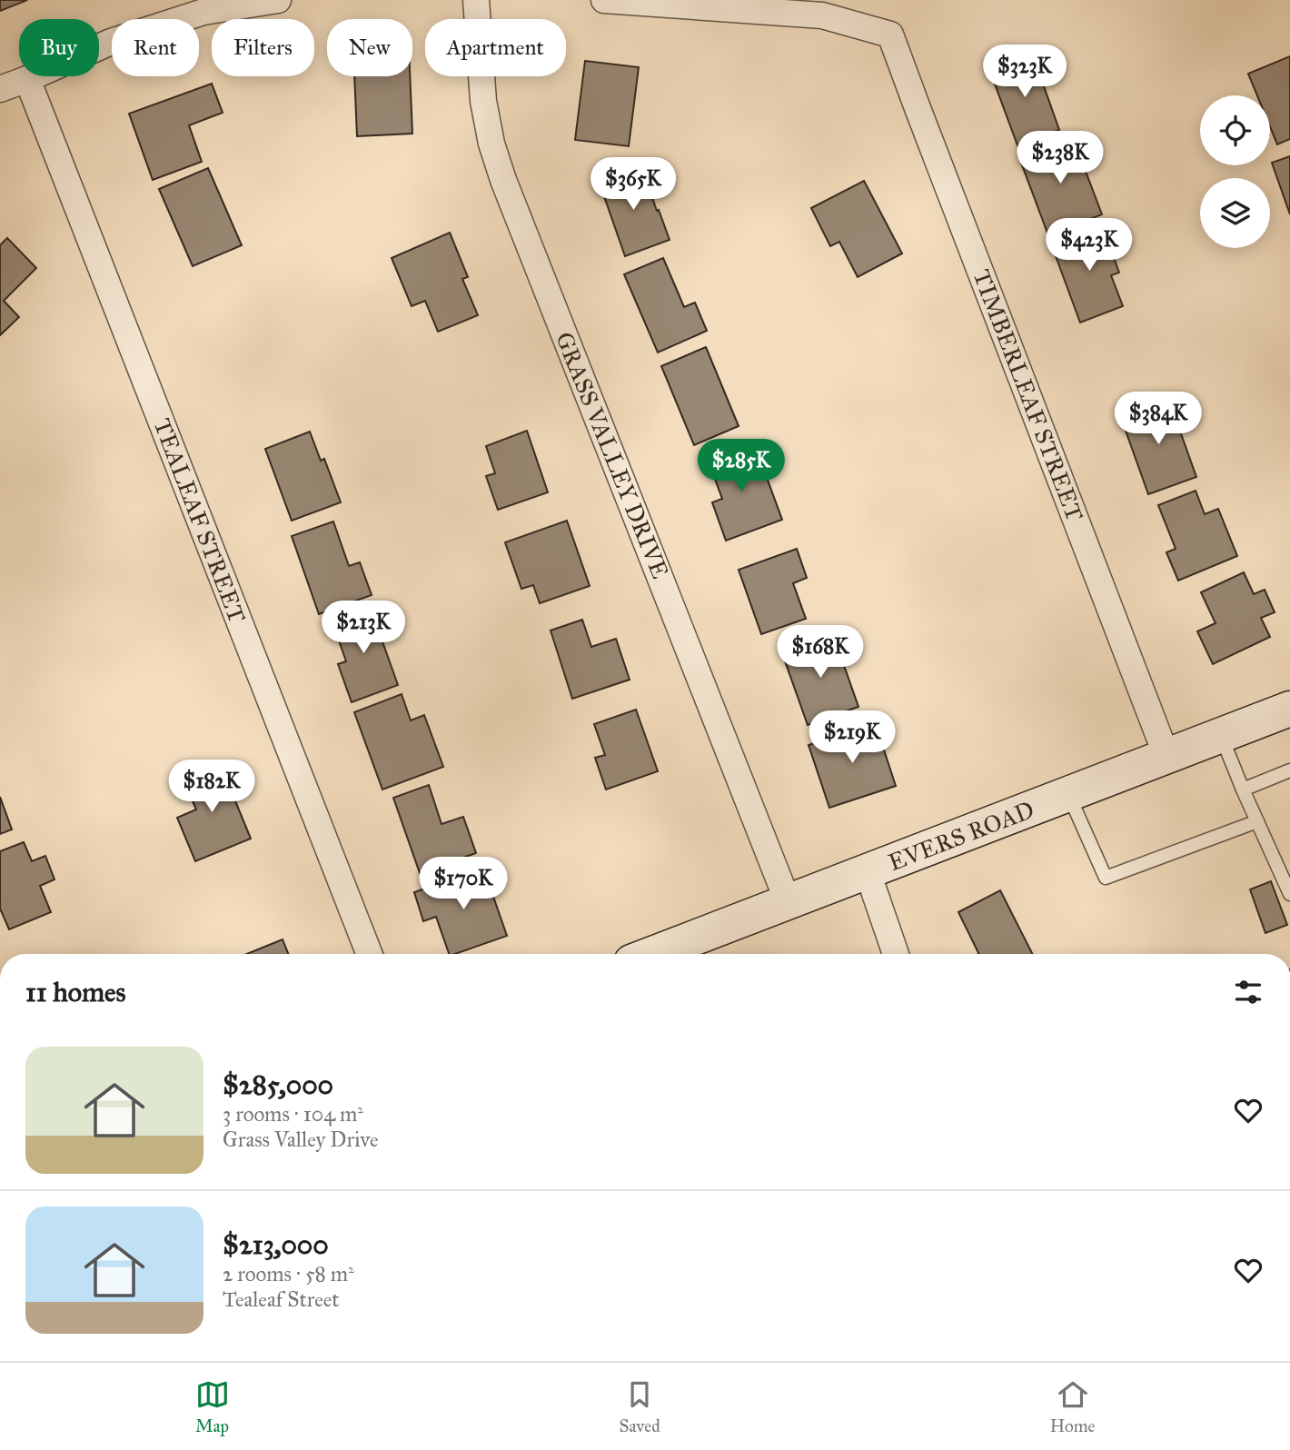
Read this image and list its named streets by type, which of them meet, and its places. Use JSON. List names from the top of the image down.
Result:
{
  "streets": {
    "main road": ["EVERS ROAD"],
    "street": ["TIMBERLEAF STREET", "GRASS VALLEY DRIVE", "TEALEAF STREET"]
  },
  "crossings": [
    ["TIMBERLEAF STREET", "EVERS ROAD"],
    ["GRASS VALLEY DRIVE", "EVERS ROAD"]
  ],
  "page": {
    "chip": [
      "Buy",
      "Rent",
      "Filters",
      "New",
      "Apartment"
    ],
    "price": [
      "$323K",
      "$238K",
      "$365K",
      "$423K",
      "$384K",
      "$285K",
      "$213K",
      "$168K",
      "$219K",
      "$182K",
      "$170K"
    ],
    "heading": "11 homes",
    "list": [
      {
        "name": "$285,000",
        "note": "3 rooms · 104 m² · Grass Valley Drive"
      },
      {
        "name": "$213,000",
        "note": "2 rooms · 58 m² · Tealeaf Street"
      }
    ],
    "tabs": ["Map", "Saved", "Home"]
  }
}
